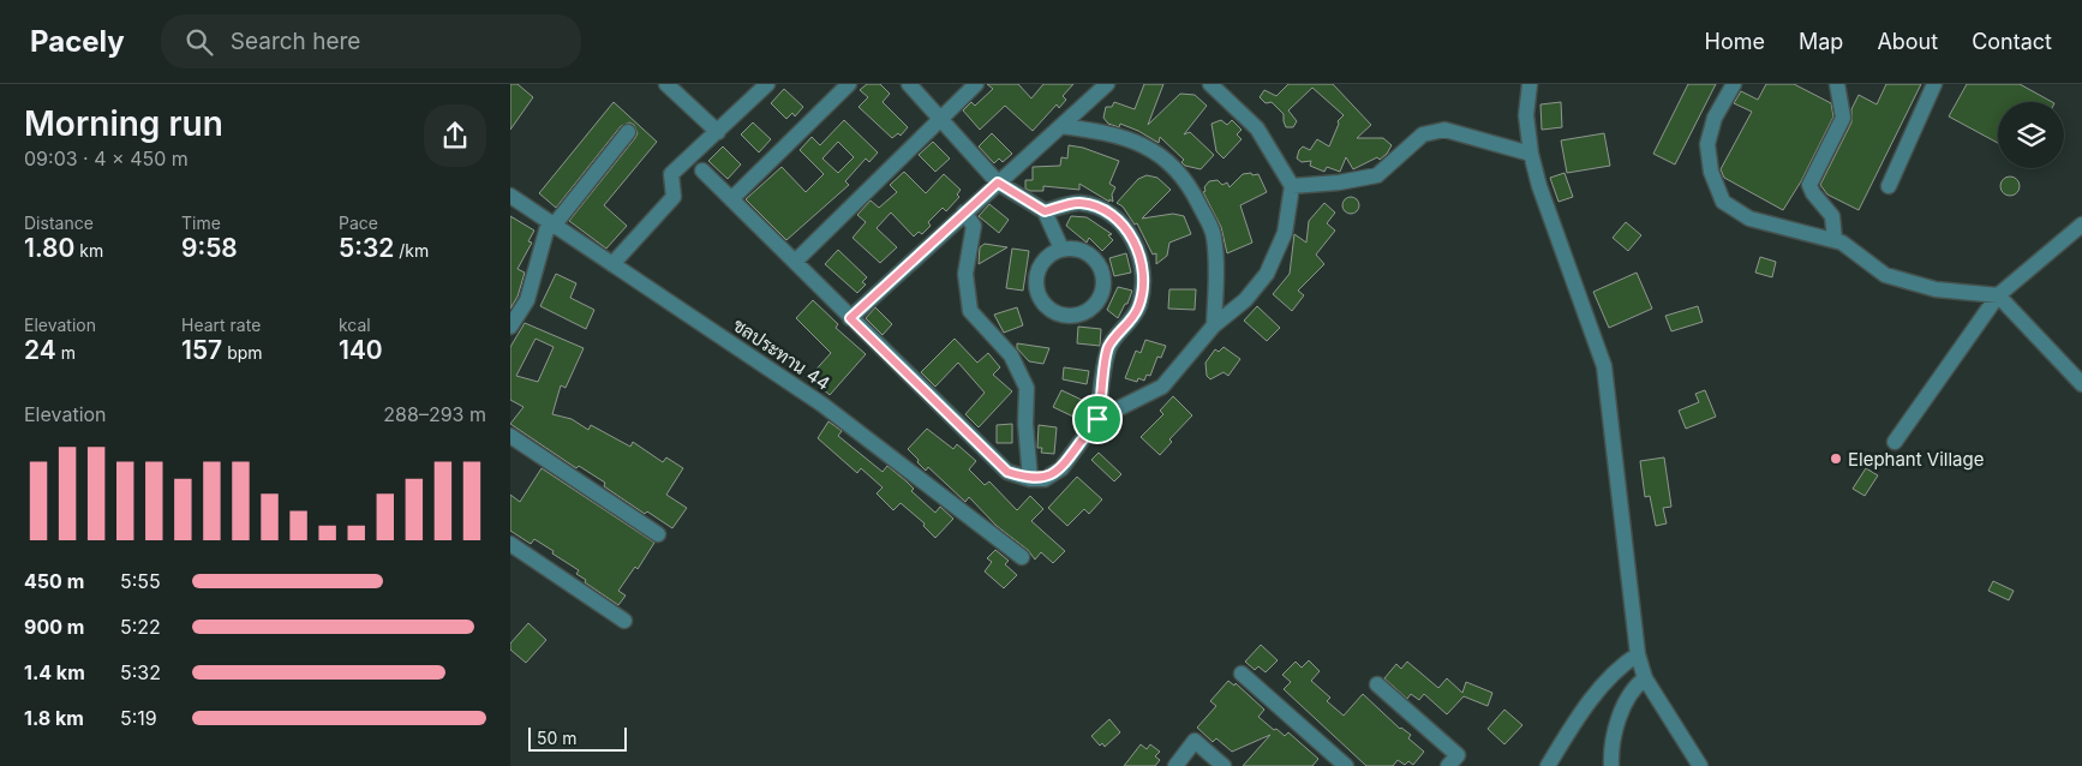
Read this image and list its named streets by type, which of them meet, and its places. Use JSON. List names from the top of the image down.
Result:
{
  "streets": {
    "street": ["ชลประทาน 44"]
  },
  "places": ["Elephant Village"],
  "scale_bar": "50 m",
  "page": {
    "header": "Pacely",
    "search": "Search here",
    "nav": [
      "Home",
      "Map",
      "About",
      "Contact"
    ],
    "heading": ["Morning run", "09:03 · 4 × 450 m"],
    "stats": [
      ["Distance", "1.80 km"],
      ["Time", "9:58"],
      ["Pace", "5:32 /km"],
      ["Elevation", "24 m"],
      ["Heart rate", "157 bpm"],
      ["kcal", "140"]
    ],
    "chart": ["Elevation", "288–293 m"],
    "list": [
      {
        "name": "450 m",
        "note": "5:55"
      },
      {
        "name": "900 m",
        "note": "5:22"
      },
      {
        "name": "1.4 km",
        "note": "5:32"
      },
      {
        "name": "1.8 km",
        "note": "5:19"
      }
    ],
    "scale": "50 m"
  }
}
